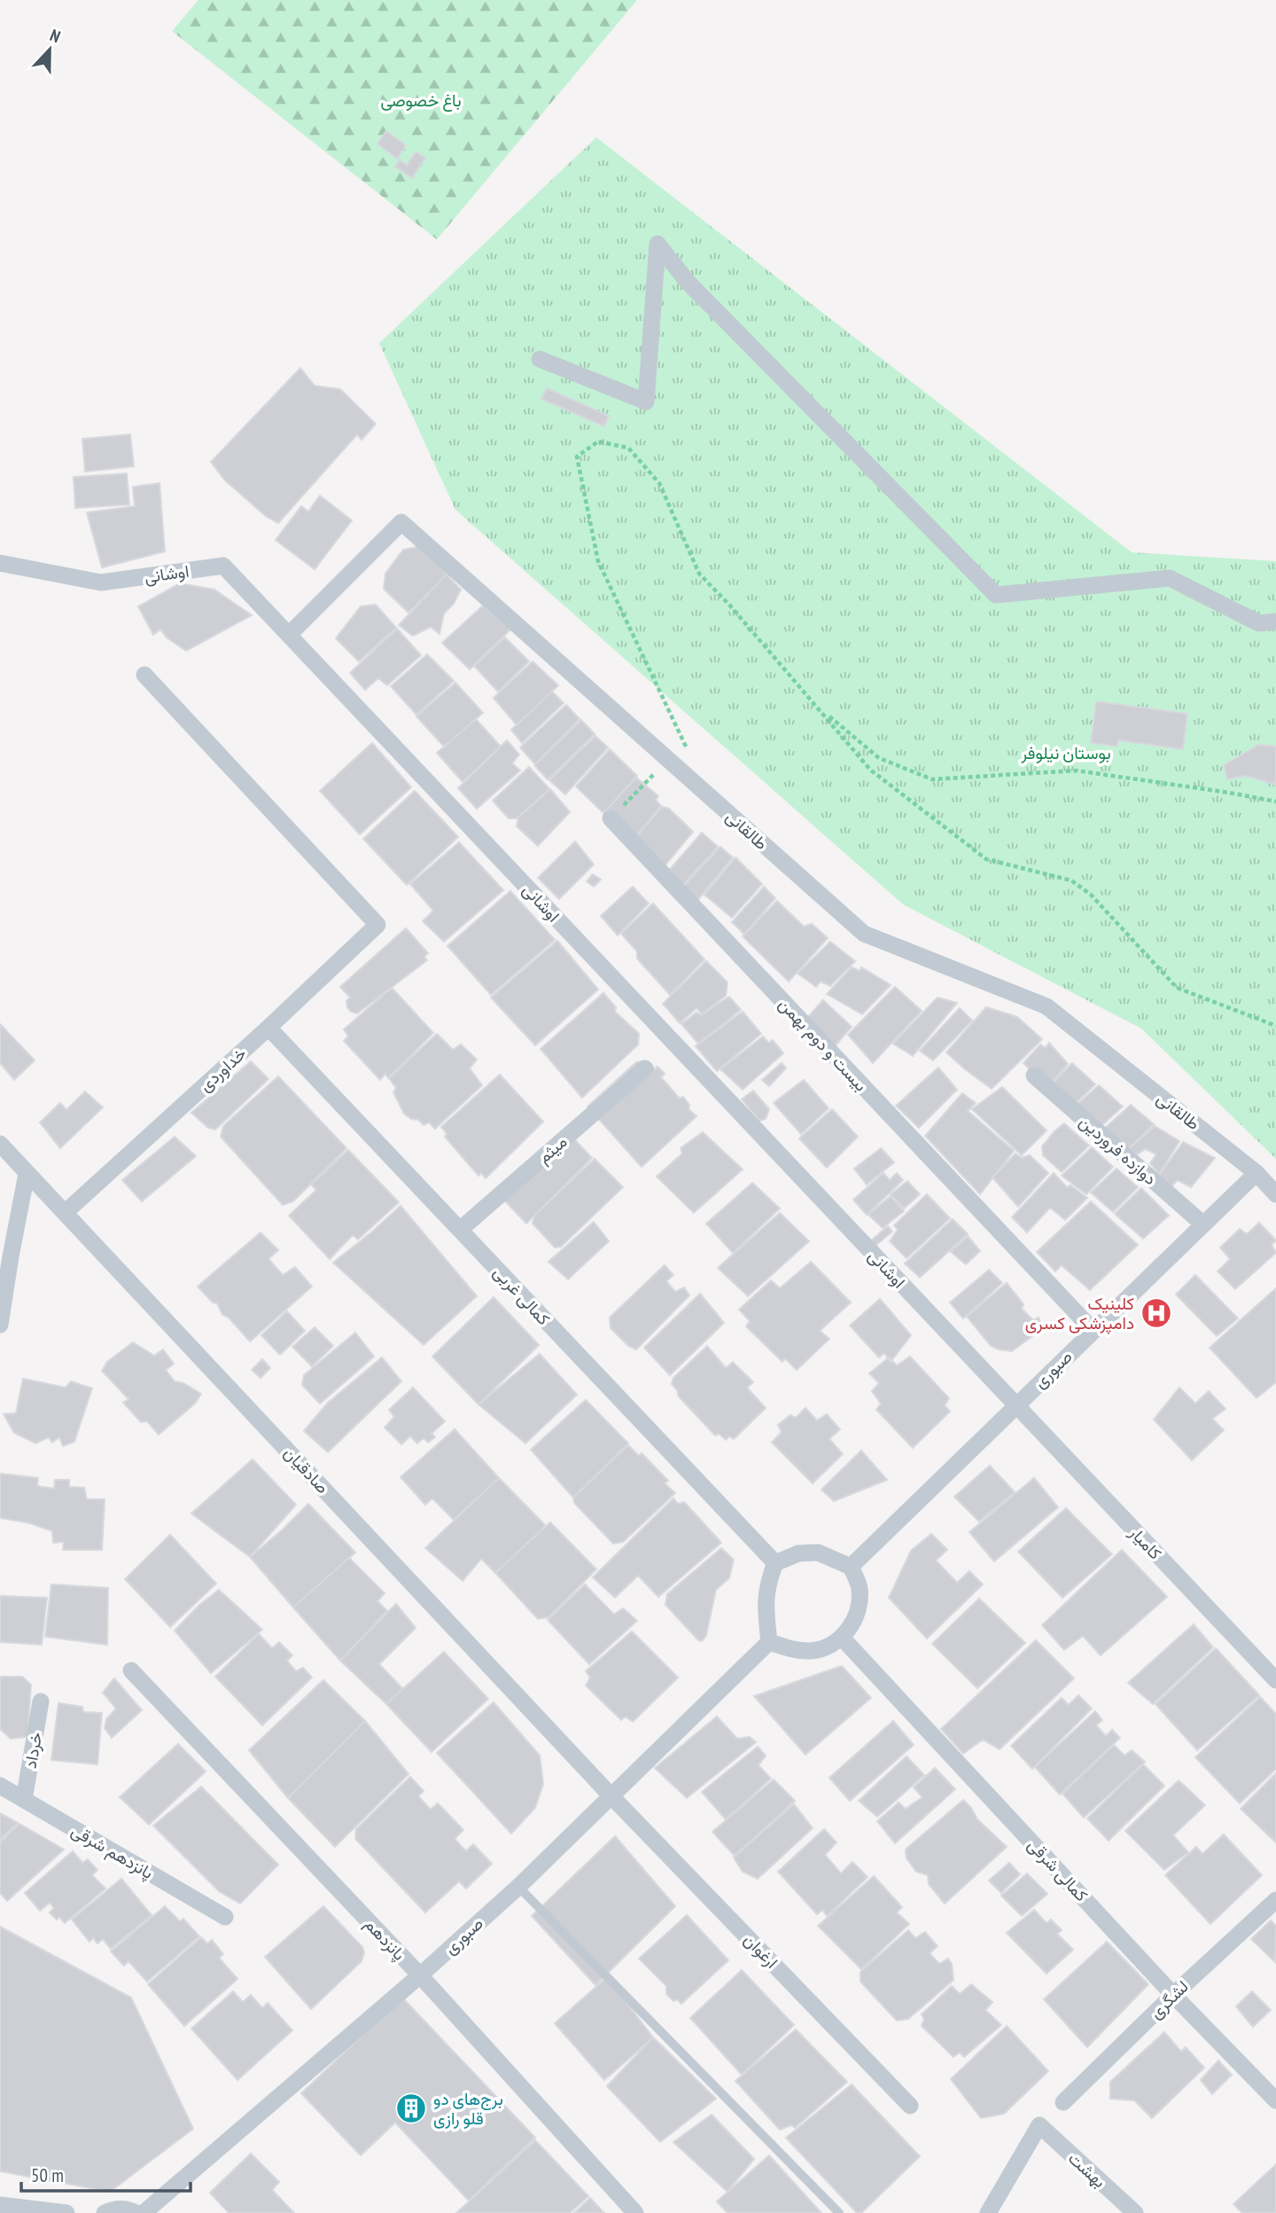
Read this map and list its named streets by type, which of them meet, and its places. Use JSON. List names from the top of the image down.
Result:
{
  "streets": {
    "street": [
      "اوشانی",
      "طالقانی",
      "بیست و دوم بهمن",
      "خداوردی",
      "میثم",
      "دوازده فروردین",
      "کمالی غربی",
      "صبوری",
      "صادقیان",
      "کامیار",
      "خرداد",
      "پانزدهم شرقی",
      "کمالی شرقی",
      "پانزدهم",
      "ارغوان",
      "لشگری",
      "بهشت"
    ]
  },
  "crossings": [
    ["اوشانی", "طالقانی"],
    ["اوشانی", "صبوری"],
    ["اوشانی", "کامیار"],
    ["طالقانی", "صبوری"],
    ["بیست و دوم بهمن", "صبوری"],
    ["خداوردی", "کمالی غربی"],
    ["خداوردی", "صادقیان"],
    ["میثم", "کمالی غربی"],
    ["دوازده فروردین", "صبوری"],
    ["کمالی غربی", "صبوری"],
    ["کمالی غربی", "کمالی شرقی"],
    ["صبوری", "صادقیان"],
    ["صبوری", "کامیار"],
    ["صبوری", "کمالی شرقی"],
    ["صبوری", "پانزدهم"],
    ["صبوری", "ارغوان"],
    ["صادقیان", "ارغوان"],
    ["خرداد", "پانزدهم شرقی"],
    ["کمالی شرقی", "لشگری"]
  ],
  "parks": ["باغ خصوصی", "بوستان نیلوفر"],
  "places": {
    "hospital": ["کلینیک دامپزشکی کسری"],
    "building": ["برج‌های دو قلو رازی"]
  },
  "scale_bar": "50 m",
  "north": "top"
}
